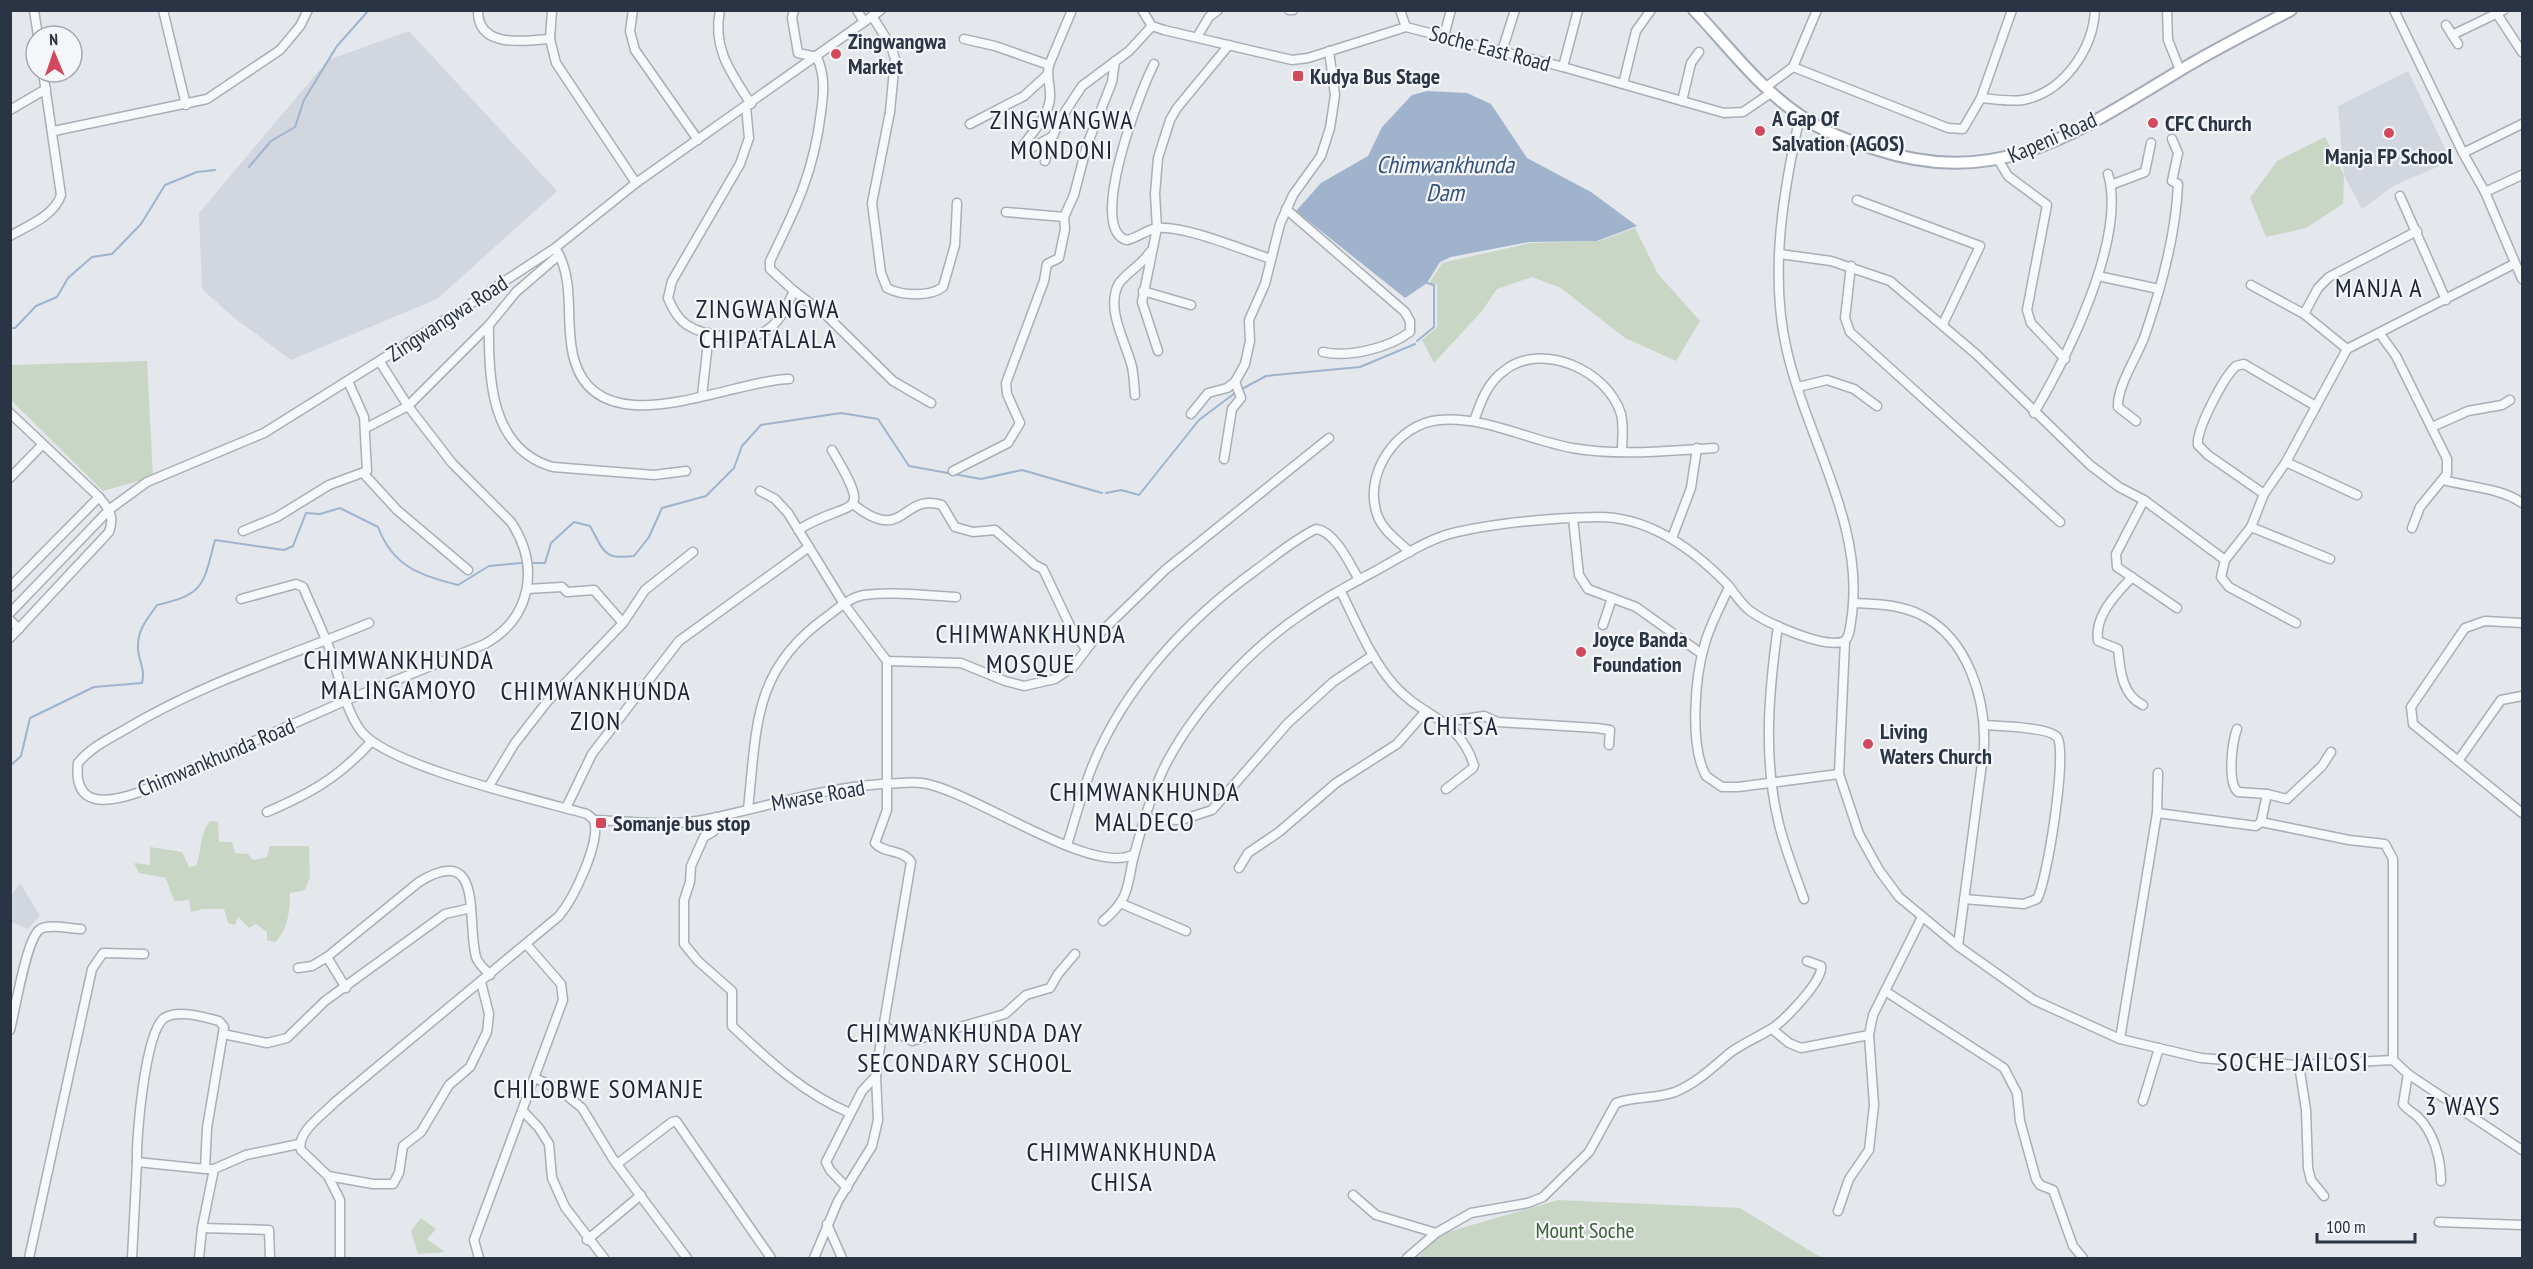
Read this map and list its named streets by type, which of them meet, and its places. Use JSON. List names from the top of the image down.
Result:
{
  "streets": {
    "main road": ["Kapeni Road"],
    "street": [
      "Soche East Road",
      "Zingwangwa Road",
      "Chimwankhunda Road",
      "Mwase Road"
    ]
  },
  "crossings": [
    ["Soche East Road", "Kapeni Road"],
    ["Zingwangwa Road", "Chimwankhunda Road"],
    ["Chimwankhunda Road", "Mwase Road"]
  ],
  "districts": [
    "ZINGWANGWA MONDONI",
    "MANJA A",
    "ZINGWANGWA CHIPATALALA",
    "CHIMWANKHUNDA MOSQUE",
    "CHIMWANKHUNDA MALINGAMOYO",
    "CHIMWANKHUNDA ZION",
    "CHITSA",
    "CHIMWANKHUNDA MALDECO",
    "CHIMWANKHUNDA DAY SECONDARY SCHOOL",
    "SOCHE JAILOSI",
    "CHILOBWE SOMANJE",
    "3 WAYS",
    "CHIMWANKHUNDA CHISA"
  ],
  "water": ["Chimwankhunda Dam"],
  "parks": ["Mount Soche"],
  "places": {
    "other": [
      "Zingwangwa Market",
      "CFC Church",
      "A Gap Of Salvation (AGOS)",
      "Manja FP School",
      "Joyce Banda Foundation",
      "Living Waters Church"
    ],
    "transit": ["Kudya Bus Stage", "Somanje bus stop"]
  },
  "scale_bar": "100 m",
  "north": "top"
}
